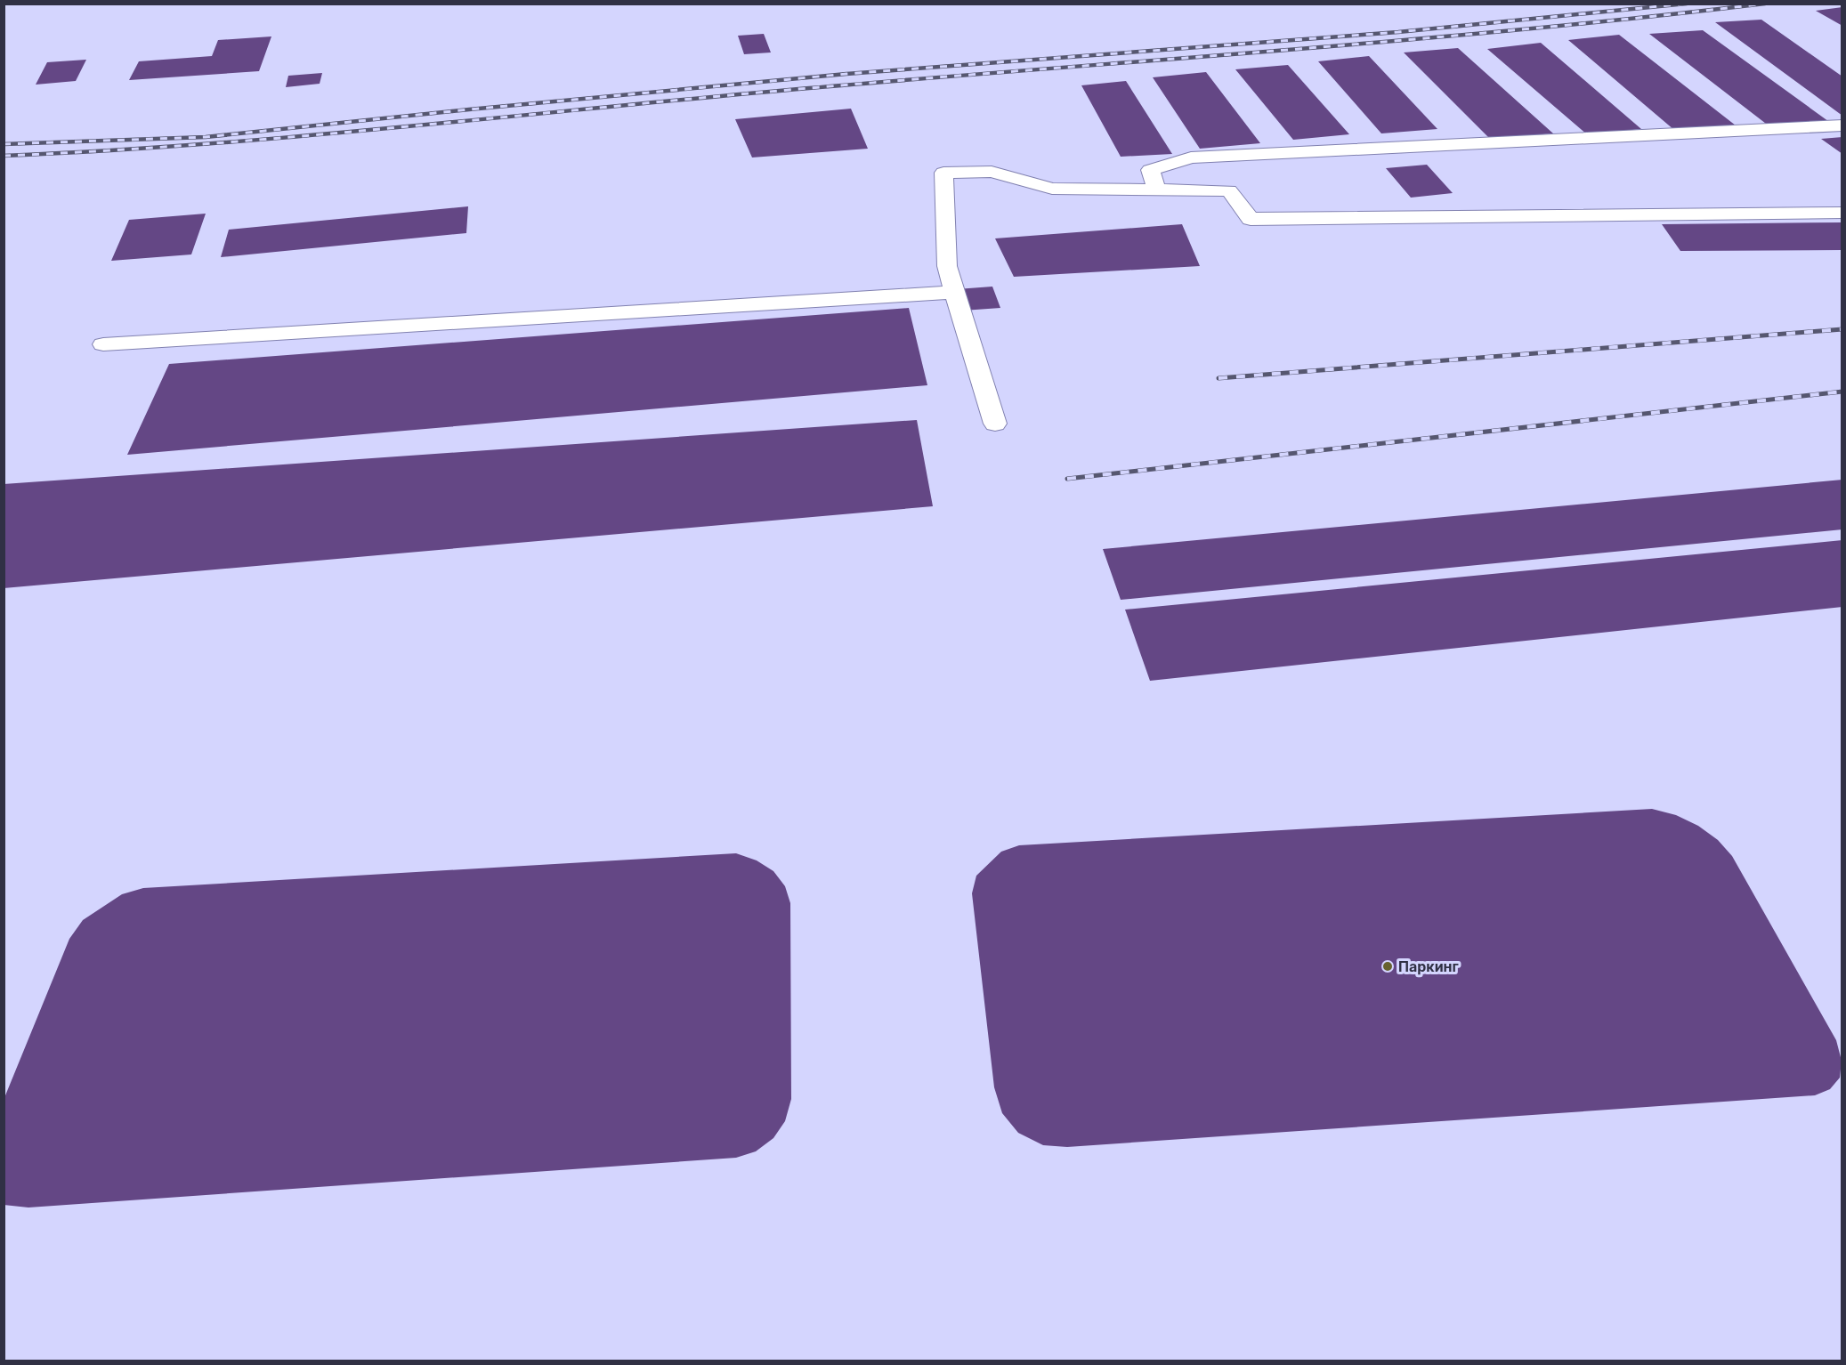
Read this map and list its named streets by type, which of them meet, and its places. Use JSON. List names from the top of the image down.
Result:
{
  "places": ["Паркинг"]
}
